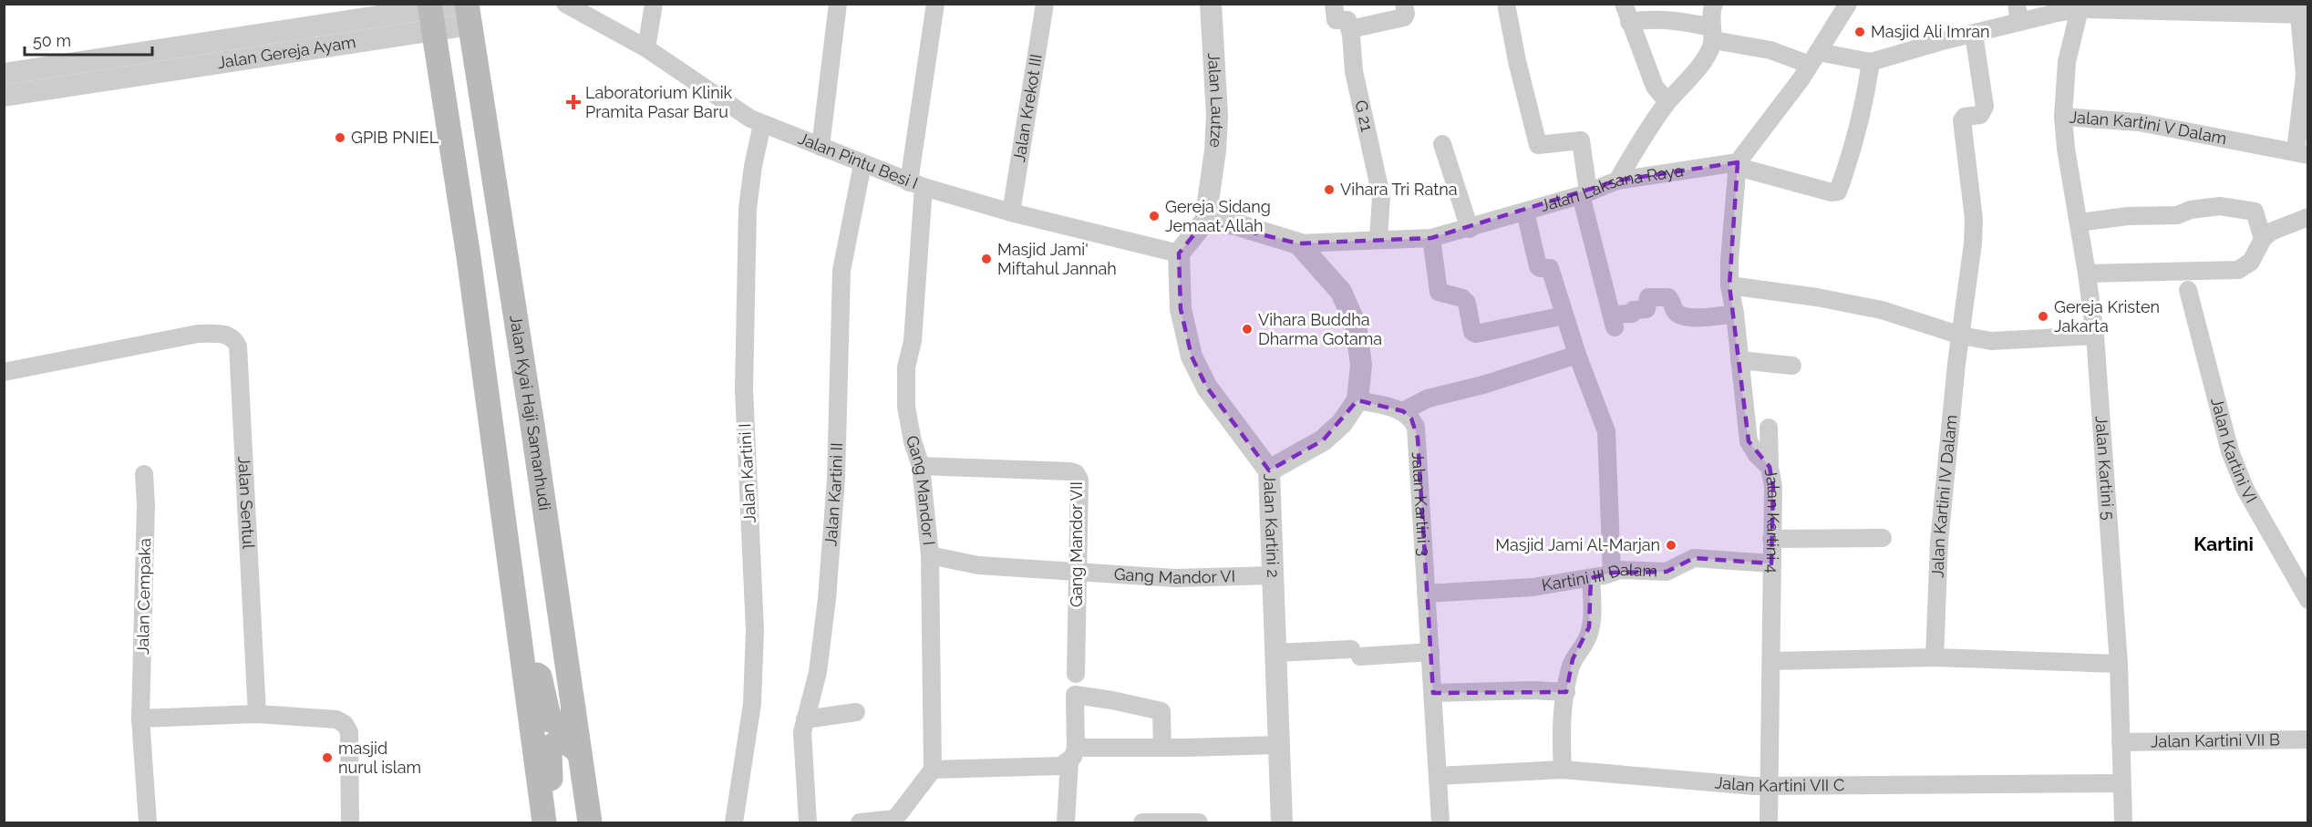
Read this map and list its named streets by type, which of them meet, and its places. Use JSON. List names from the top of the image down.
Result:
{
  "streets": {
    "main road": ["Jalan Kyai Haji Samanhudi"],
    "street": [
      "Jalan Gereja Ayam",
      "Jalan Lautze",
      "Jalan Krekot III",
      "G 21",
      "Jalan Kartini V Dalam",
      "Jalan Pintu Besi I",
      "Jalan Laksana Raya",
      "Jalan Kartini VI",
      "Jalan Kartini 5",
      "Jalan Kartini I",
      "Gang Mandor I",
      "Jalan Kartini II",
      "Jalan Kartini IV Dalam",
      "Jalan Sentul",
      "Jalan Kartini 3",
      "Jalan Kartini 4",
      "Jalan Kartini 2",
      "Gang Mandor VII",
      "Gang Mandor VI",
      "Kartini III Dalam",
      "Jalan Cempaka",
      "Jalan Kartini VII B",
      "Jalan Kartini VII C"
    ]
  },
  "crossings": [
    ["Jalan Gereja Ayam", "Jalan Kyai Haji Samanhudi"],
    ["Jalan Krekot III", "Jalan Pintu Besi I"],
    ["G 21", "Jalan Laksana Raya"],
    ["Jalan Kartini V Dalam", "Jalan Kartini 5"],
    ["Jalan Pintu Besi I", "Jalan Kartini I"],
    ["Jalan Pintu Besi I", "Gang Mandor I"],
    ["Jalan Pintu Besi I", "Jalan Kartini II"],
    ["Jalan Pintu Besi I", "Jalan Kartini 2"],
    ["Jalan Laksana Raya", "Jalan Kartini 4"],
    ["Jalan Kartini 5", "Jalan Kartini VII B"],
    ["Jalan Kartini 5", "Jalan Kartini VII C"],
    ["Gang Mandor I", "Gang Mandor VII"],
    ["Gang Mandor I", "Gang Mandor VI"],
    ["Jalan Kartini 3", "Kartini III Dalam"],
    ["Jalan Kartini 3", "Jalan Kartini VII C"],
    ["Jalan Kartini 4", "Kartini III Dalam"],
    ["Jalan Kartini 4", "Jalan Kartini VII C"],
    ["Jalan Kartini 2", "Gang Mandor VI"],
    ["Gang Mandor VII", "Gang Mandor VI"]
  ],
  "districts": ["Kartini"],
  "places": {
    "other": [
      "Masjid Ali Imran",
      "GPIB PNIEL",
      "Vihara Tri Ratna",
      "Gereja Sidang Jemaat Allah",
      "Masjid Jami' Miftahul Jannah",
      "Gereja Kristen Jakarta",
      "Vihara Buddha Dharma Gotama",
      "Masjid Jami Al-Marjan",
      "masjid nurul islam"
    ],
    "health": ["Laboratorium Klinik Pramita Pasar Baru"]
  },
  "scale_bar": "50 m"
}
